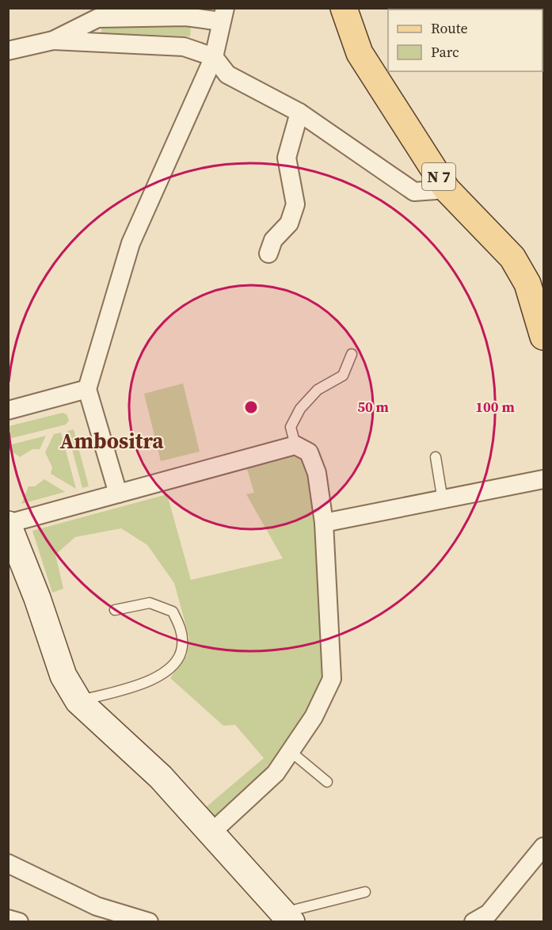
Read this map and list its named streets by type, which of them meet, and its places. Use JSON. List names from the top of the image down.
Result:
{
  "streets": {
    "main road": ["N 7"]
  },
  "districts": ["Ambositra"],
  "legend": ["Route", "Parc"],
  "rings": ["50 m", "100 m"]
}
